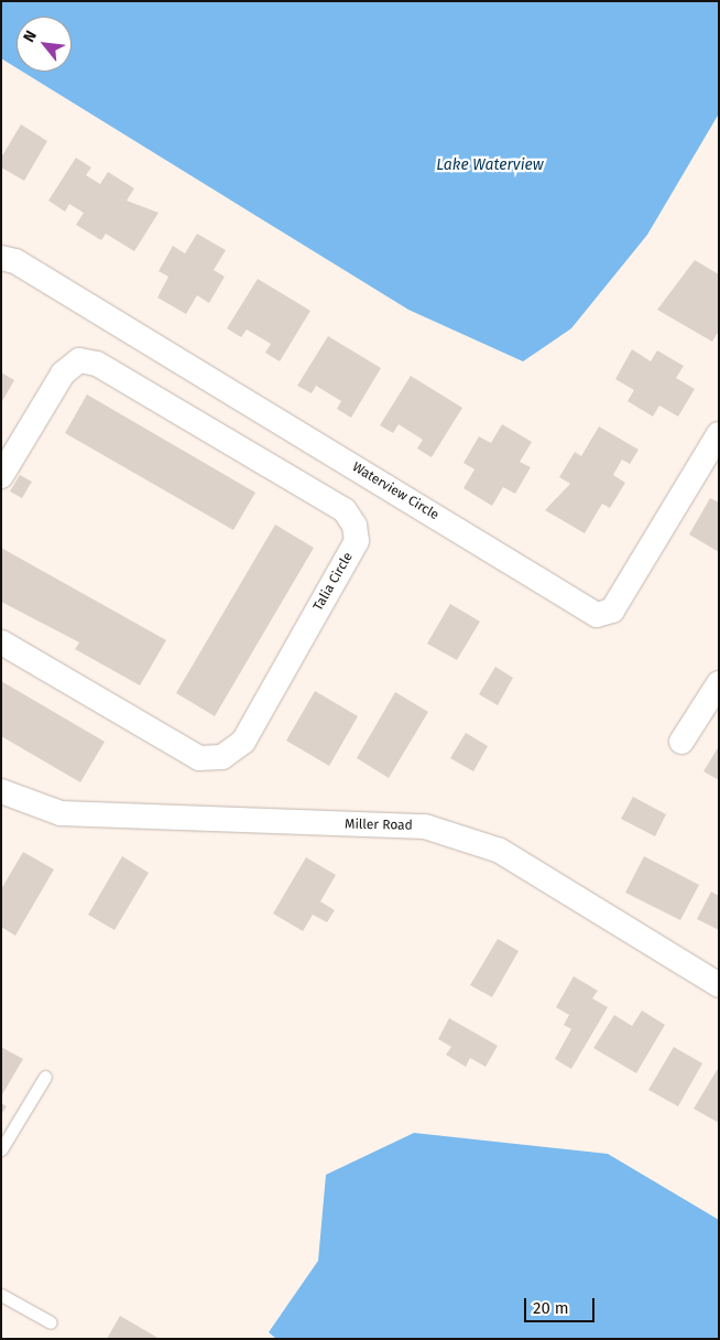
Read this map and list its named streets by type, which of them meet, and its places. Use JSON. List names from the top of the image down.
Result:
{
  "streets": {
    "street": ["Waterview Circle", "Talia Circle", "Miller Road"]
  },
  "water": ["Lake Waterview"],
  "scale_bar": "20 m",
  "north": "top left"
}
